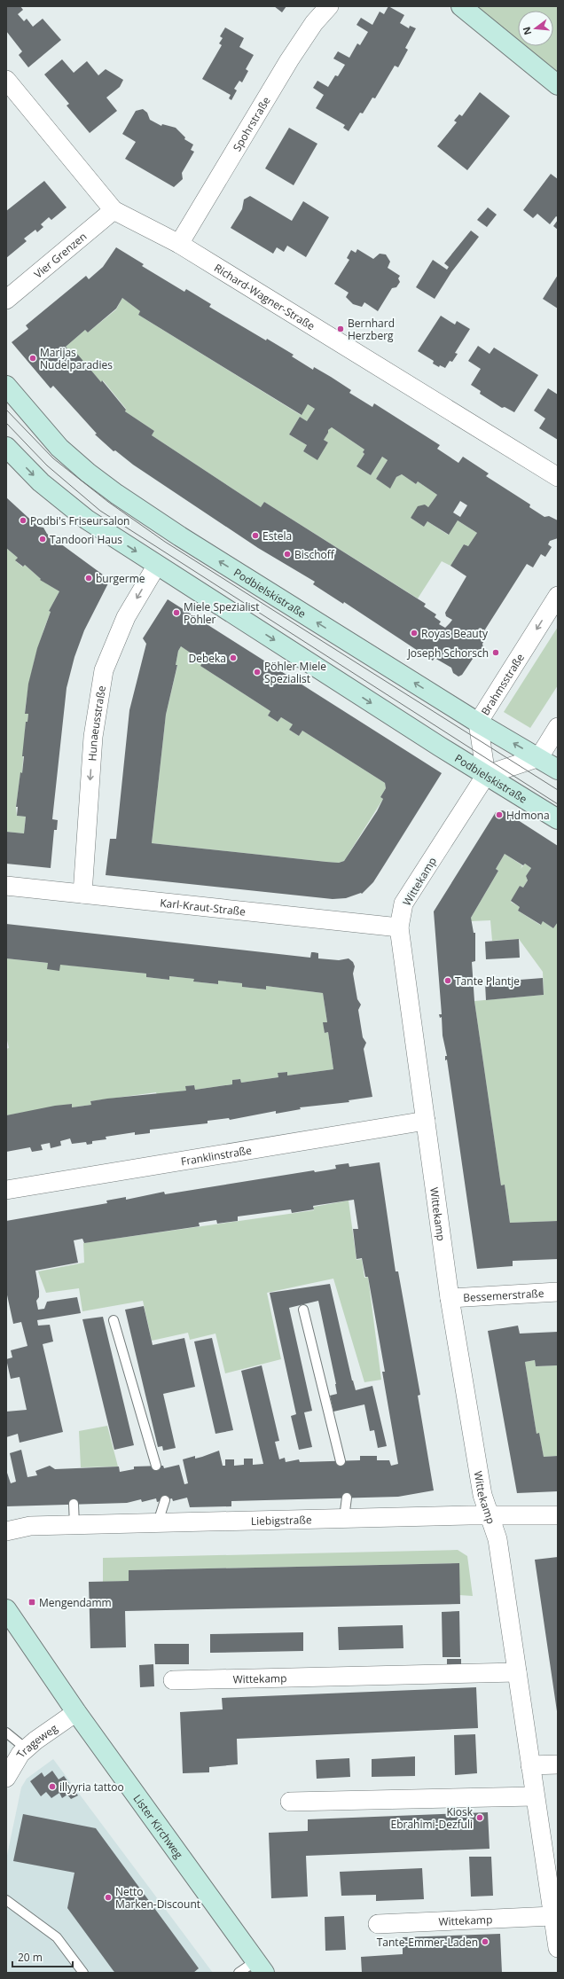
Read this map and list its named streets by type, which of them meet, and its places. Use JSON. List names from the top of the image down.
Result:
{
  "streets": {
    "main road": ["Podbielskistraße", "Lister Kirchweg"],
    "street": [
      "Spohrstraße",
      "Vier Grenzen",
      "Richard-Wagner-Straße",
      "Brahmsstraße",
      "Hunaeusstraße",
      "Wittekamp",
      "Karl-Kraut-Straße",
      "Franklinstraße",
      "Bessemerstraße",
      "Liebigstraße",
      "Trageweg"
    ]
  },
  "crossings": [
    ["Spohrstraße", "Richard-Wagner-Straße"],
    ["Vier Grenzen", "Richard-Wagner-Straße"],
    ["Podbielskistraße", "Brahmsstraße"],
    ["Podbielskistraße", "Hunaeusstraße"],
    ["Podbielskistraße", "Wittekamp"],
    ["Brahmsstraße", "Wittekamp"],
    ["Hunaeusstraße", "Karl-Kraut-Straße"],
    ["Wittekamp", "Karl-Kraut-Straße"],
    ["Wittekamp", "Franklinstraße"],
    ["Wittekamp", "Bessemerstraße"],
    ["Wittekamp", "Liebigstraße"],
    ["Trageweg", "Lister Kirchweg"]
  ],
  "one_way": ["Brahmsstraße", "Hunaeusstraße"],
  "places": {
    "other": [
      "Bernhard Herzberg",
      "Marijas Nudelparadies",
      "Podbi's Friseursalon",
      "Estela",
      "Tandoori Haus",
      "Bischoff",
      "burgerme",
      "Miele Spezialist Pöhler",
      "Royas Beauty",
      "Joseph Schorsch",
      "Debeka",
      "Pöhler Miele Spezialist",
      "Hdmona",
      "Tante Plantje",
      "illyyria tattoo",
      "Kiosk Ebrahimi-Dezfuli",
      "Netto Marken-Discount",
      "Tante-Emmer-Laden"
    ],
    "transit": ["Mengendamm"]
  },
  "scale_bar": "20 m",
  "north": "left"
}
